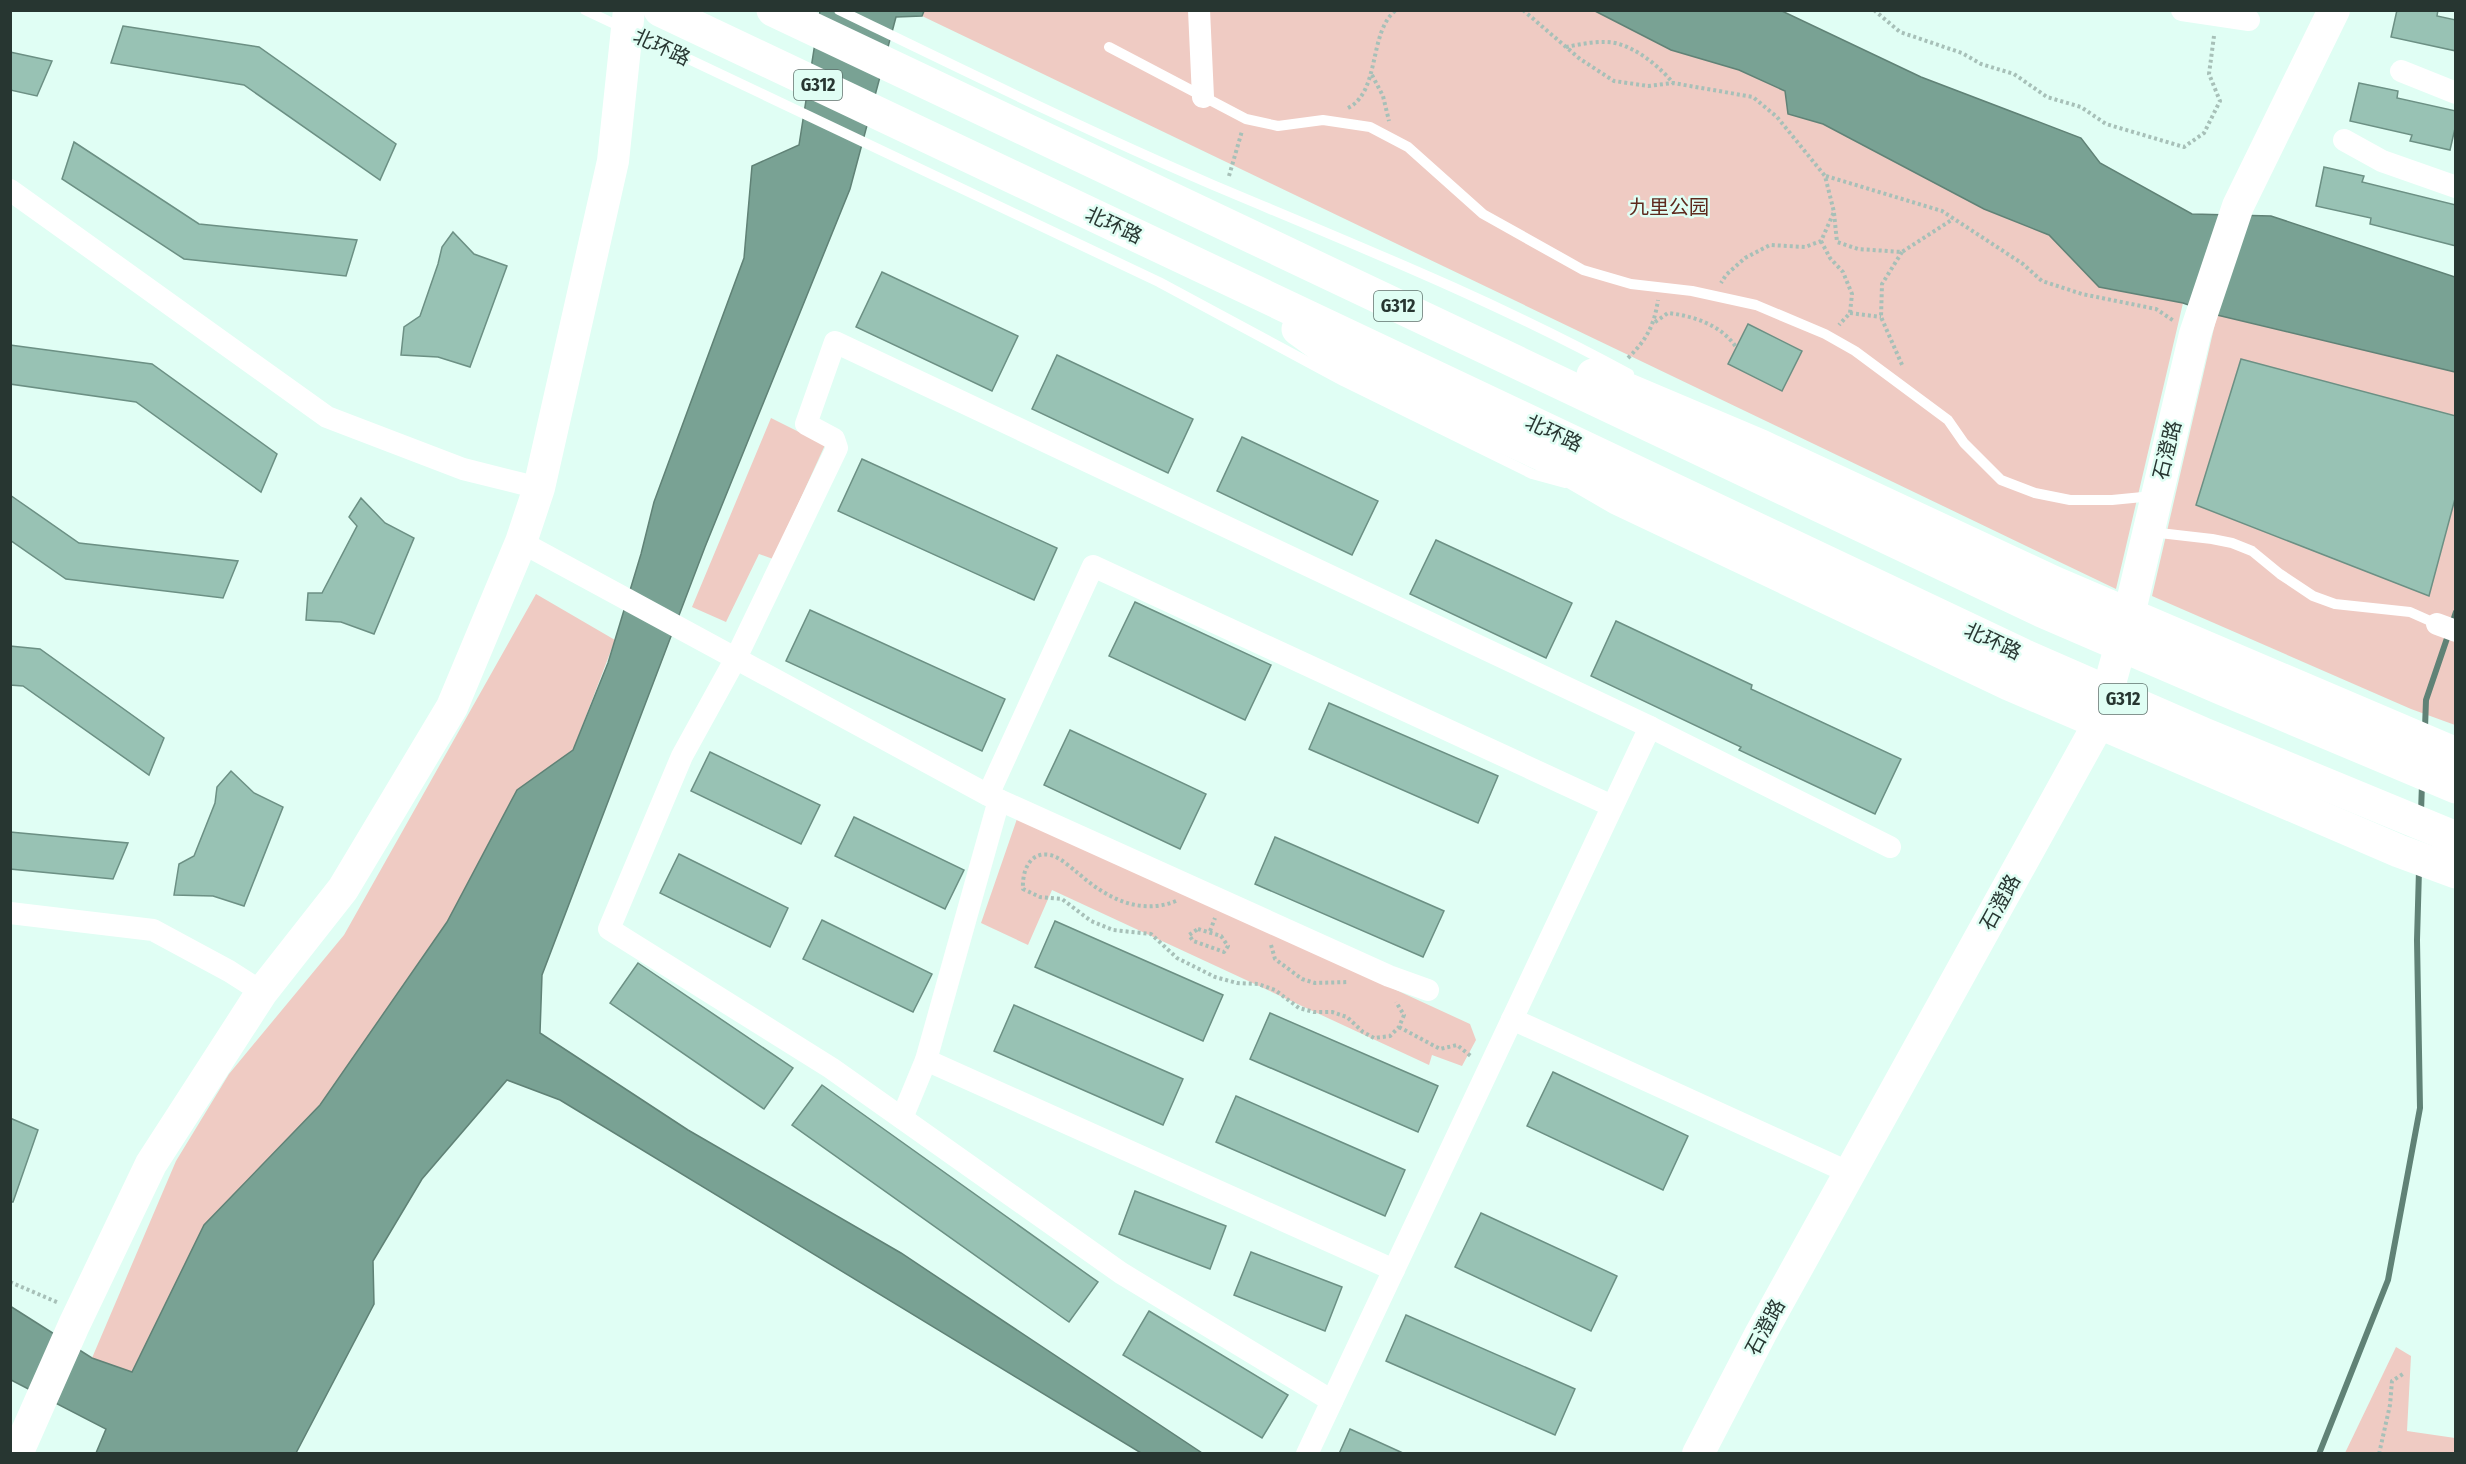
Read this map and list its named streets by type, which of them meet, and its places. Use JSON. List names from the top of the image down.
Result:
{
  "streets": {
    "highway": ["北环路", "G312"],
    "street": ["石澄路"]
  },
  "parks": ["九里公园"]
}
